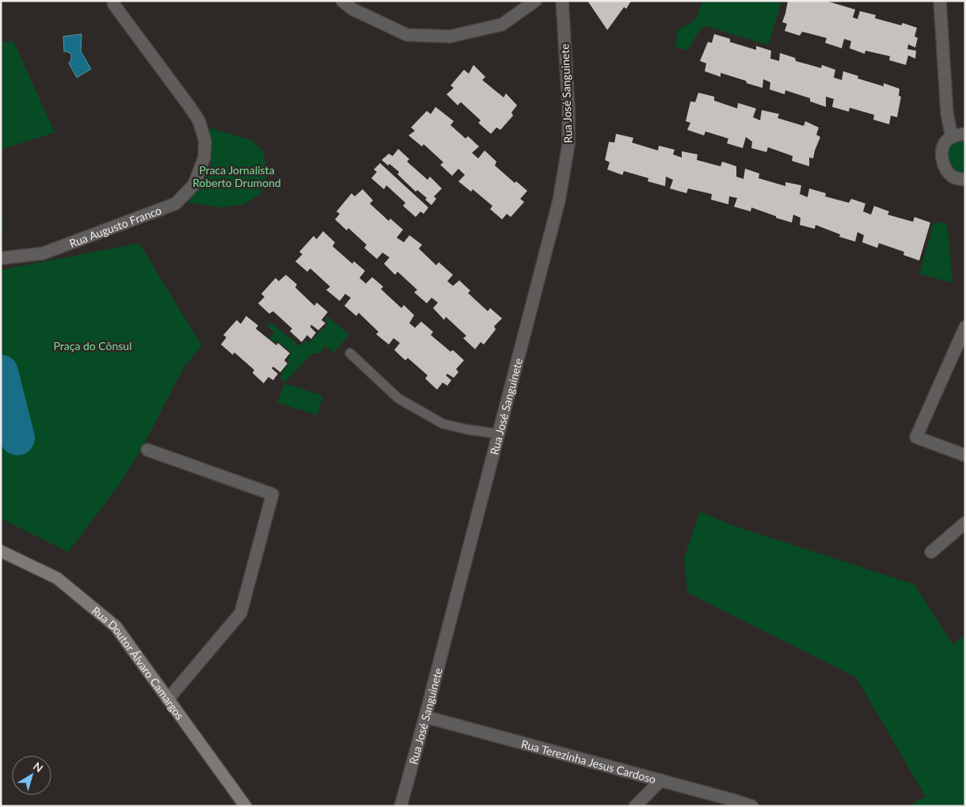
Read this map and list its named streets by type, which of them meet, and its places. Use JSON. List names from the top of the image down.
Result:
{
  "streets": {
    "main road": ["Rua Doutor Álvaro Camargos"],
    "street": ["Rua José Sanguinete", "Rua Augusto Franco", "Rua Terezinha Jesus Cardoso"]
  },
  "crossings": [
    ["Rua José Sanguinete", "Rua Terezinha Jesus Cardoso"]
  ],
  "parks": ["Praca Jornalista Roberto Drumond", "Praça do Cônsul"],
  "north": "top right"
}
